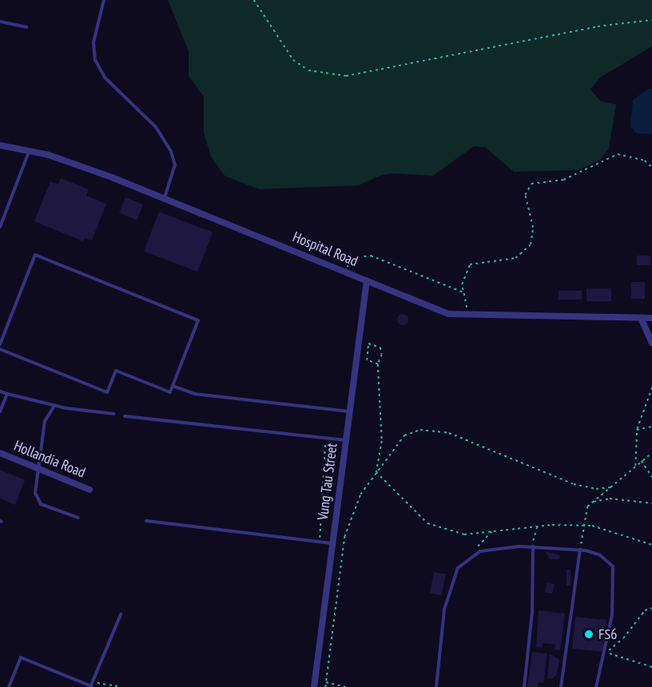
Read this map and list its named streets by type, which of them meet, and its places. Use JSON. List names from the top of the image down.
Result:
{
  "streets": {
    "street": ["Hospital Road", "Hollandia Road", "Vung Tau Street"]
  },
  "crossings": [
    ["Hospital Road", "Vung Tau Street"]
  ],
  "places": ["FS6"]
}
